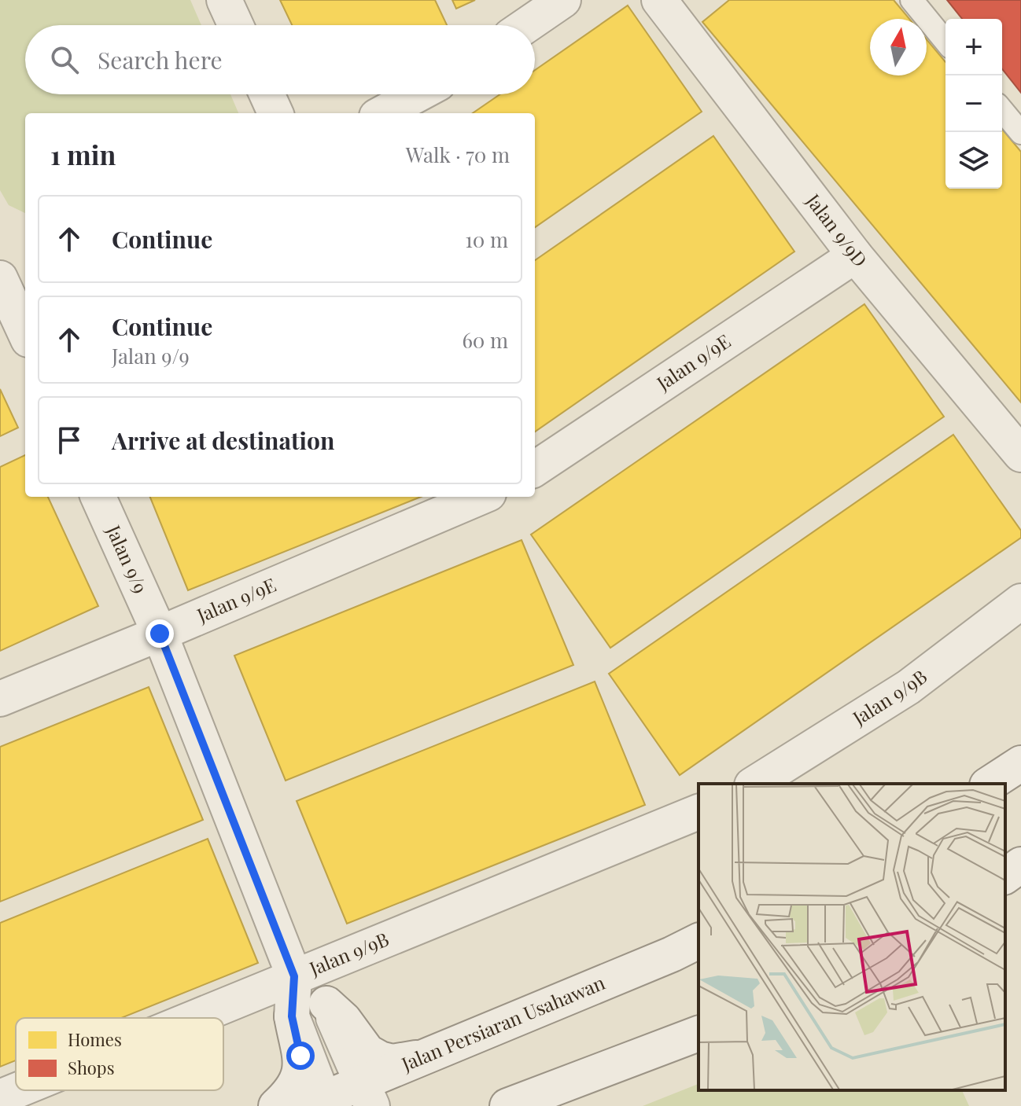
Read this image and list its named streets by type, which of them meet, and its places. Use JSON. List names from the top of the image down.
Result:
{
  "streets": {
    "street": [
      "Jalan 9/9D",
      "Jalan 9/9E",
      "Jalan 9/9",
      "Jalan 9/9B",
      "Jalan Persiaran Usahawan"
    ]
  },
  "crossings": [
    ["Jalan 9/9D", "Jalan 9/9E"],
    ["Jalan 9/9E", "Jalan 9/9"],
    ["Jalan 9/9", "Jalan 9/9B"],
    ["Jalan 9/9", "Jalan Persiaran Usahawan"]
  ],
  "legend": ["Homes", "Shops"],
  "north": "top",
  "page": {
    "map_buttons": ["+", "−"],
    "search": "Search here",
    "heading": ["1 min", "Walk · 70 m"],
    "list": [
      ["Continue", "10 m"],
      ["Continue", "Jalan 9/9", "60 m"],
      "Arrive at destination"
    ]
  }
}
